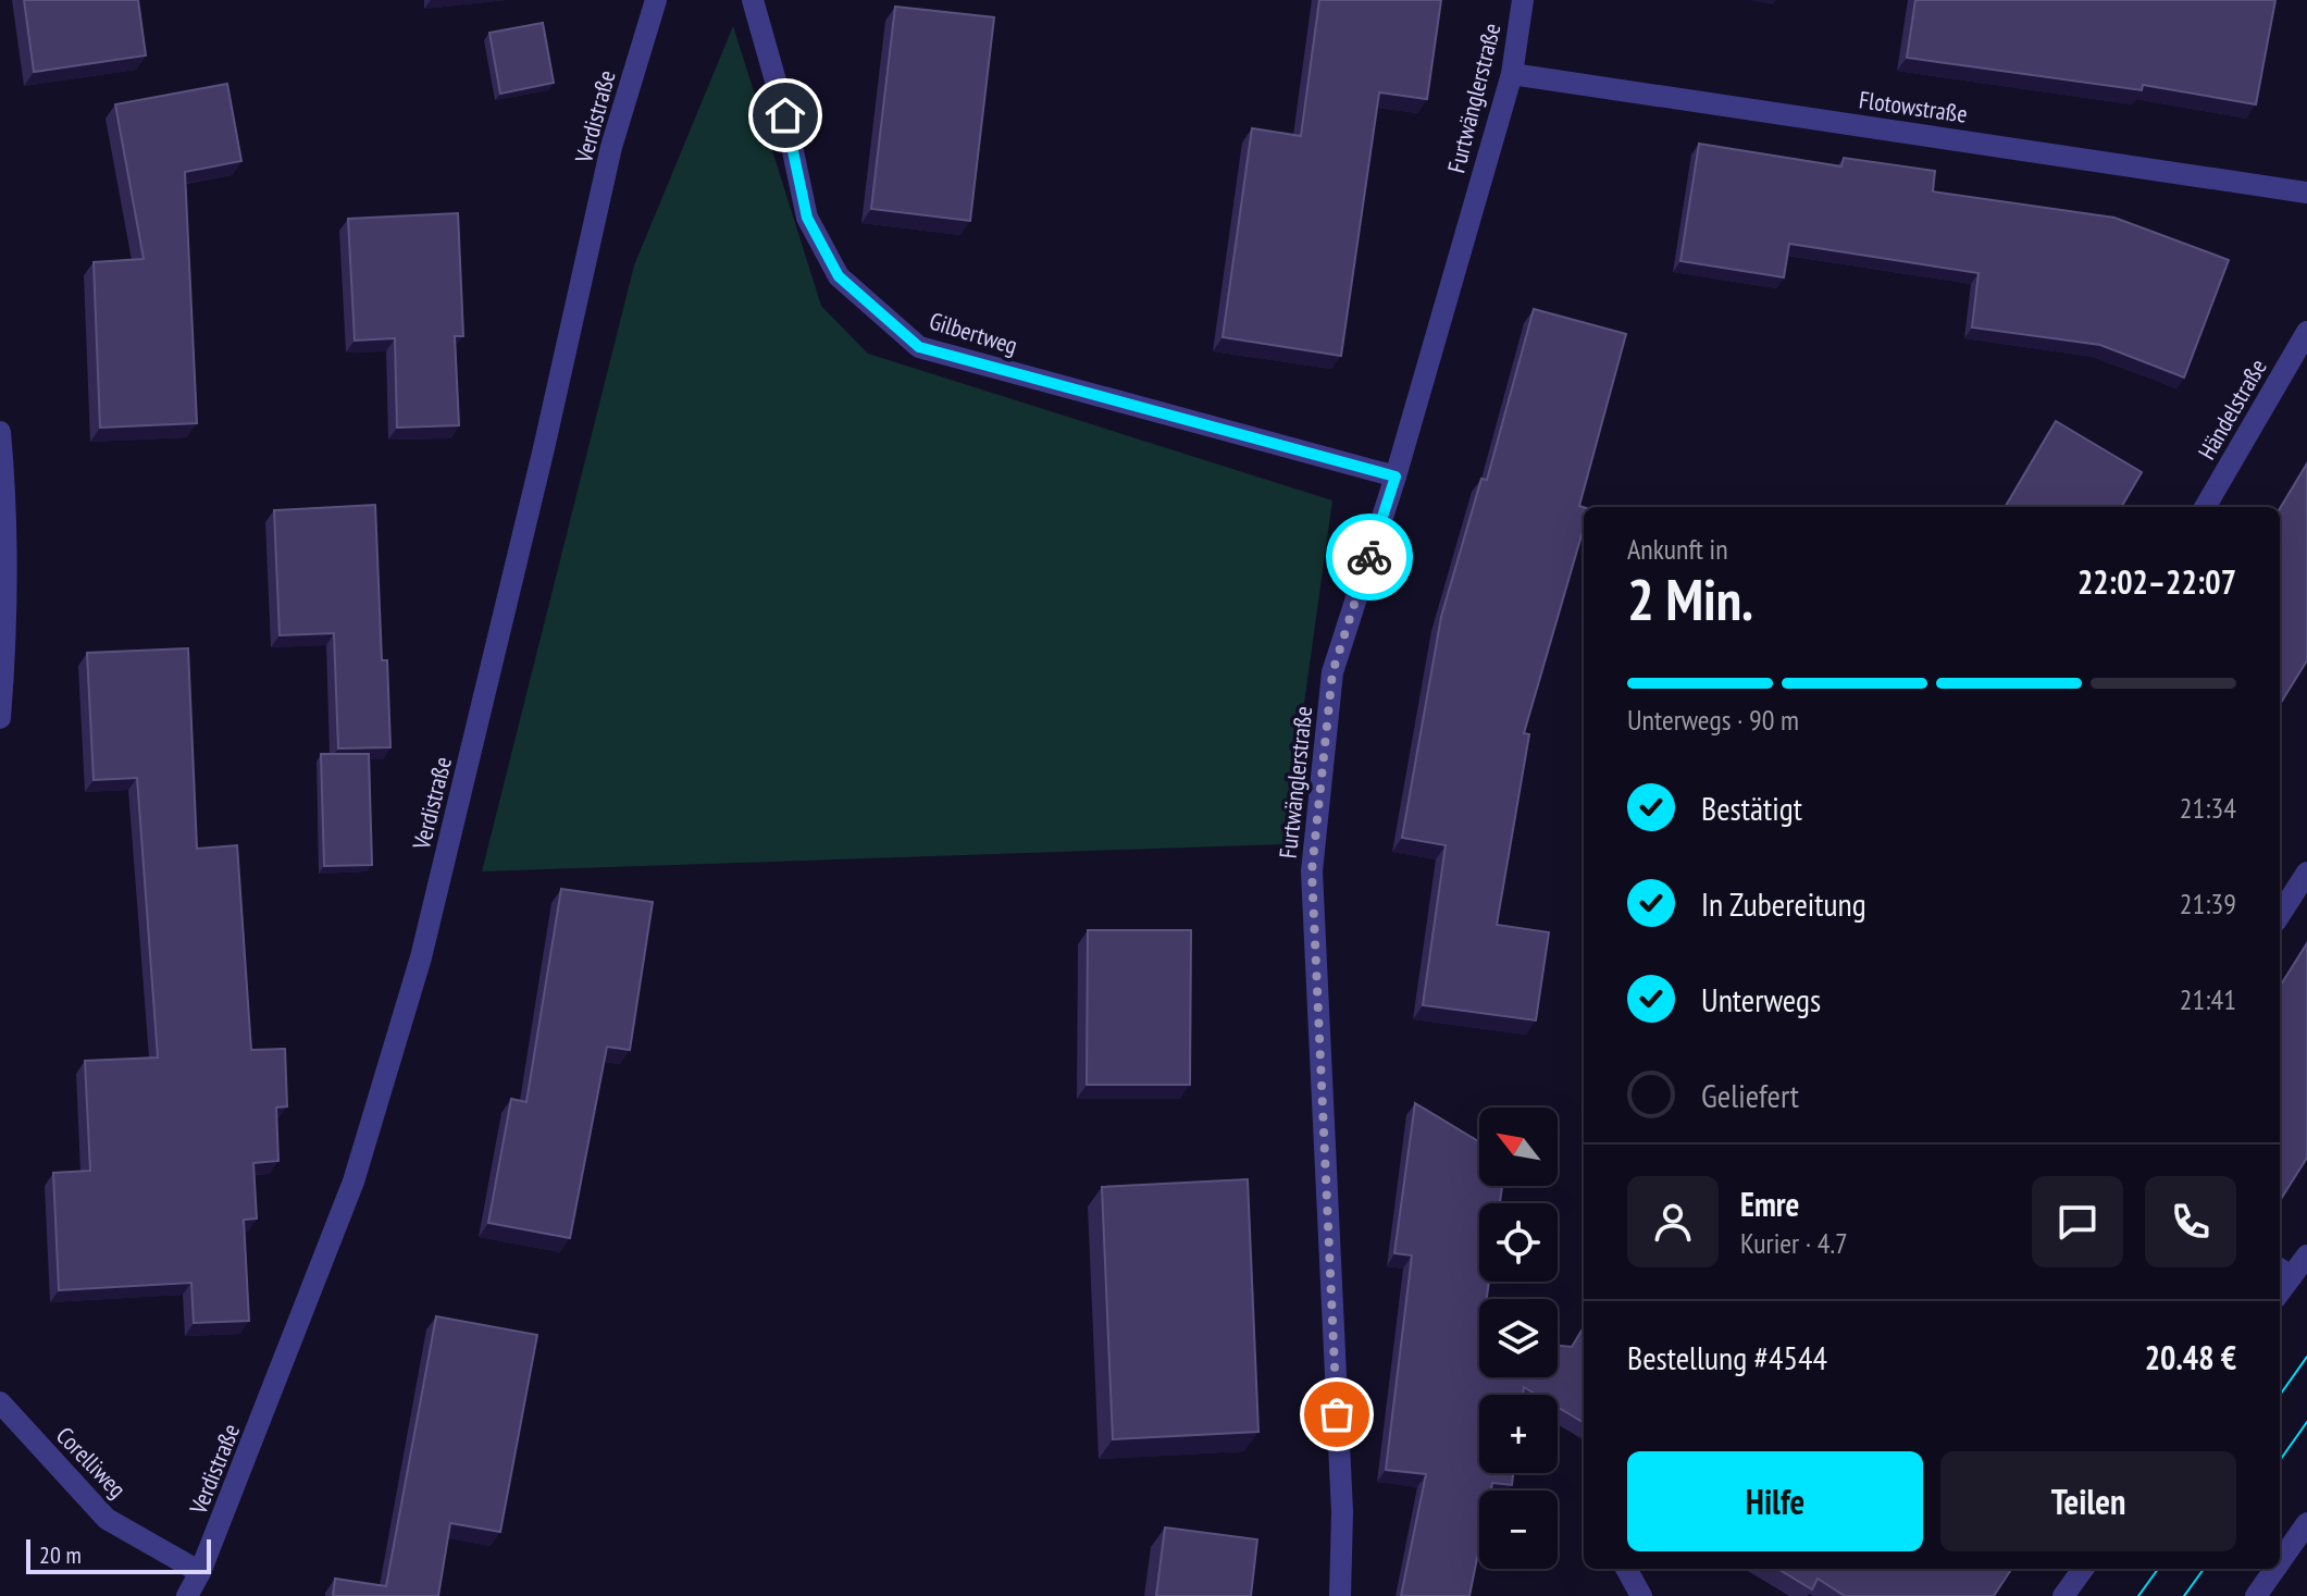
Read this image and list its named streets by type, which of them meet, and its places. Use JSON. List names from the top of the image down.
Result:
{
  "streets": {
    "street": [
      "Furtwänglerstraße",
      "Flotowstraße",
      "Verdistraße",
      "Gilbertweg",
      "Händelstraße",
      "Corelliweg"
    ]
  },
  "crossings": [
    ["Furtwänglerstraße", "Flotowstraße"],
    ["Furtwänglerstraße", "Gilbertweg"],
    ["Verdistraße", "Corelliweg"]
  ],
  "scale_bar": "20 m",
  "north": "top left",
  "page": {
    "heading": ["2 Min.", "Ankunft in", "22:02–22:07"],
    "panel": [
      "Emre",
      "Kurier · 4.7",
      "Bestellung #4544",
      "20.48 €"
    ],
    "bar": "Unterwegs · 90 m",
    "list": [
      ["Bestätigt", "21:34"],
      ["In Zubereitung", "21:39"],
      ["Unterwegs", "21:41"],
      "Geliefert"
    ],
    "map_buttons": ["+", "−"],
    "buttons": ["Hilfe", "Teilen"],
    "scale": "20 m"
  }
}
